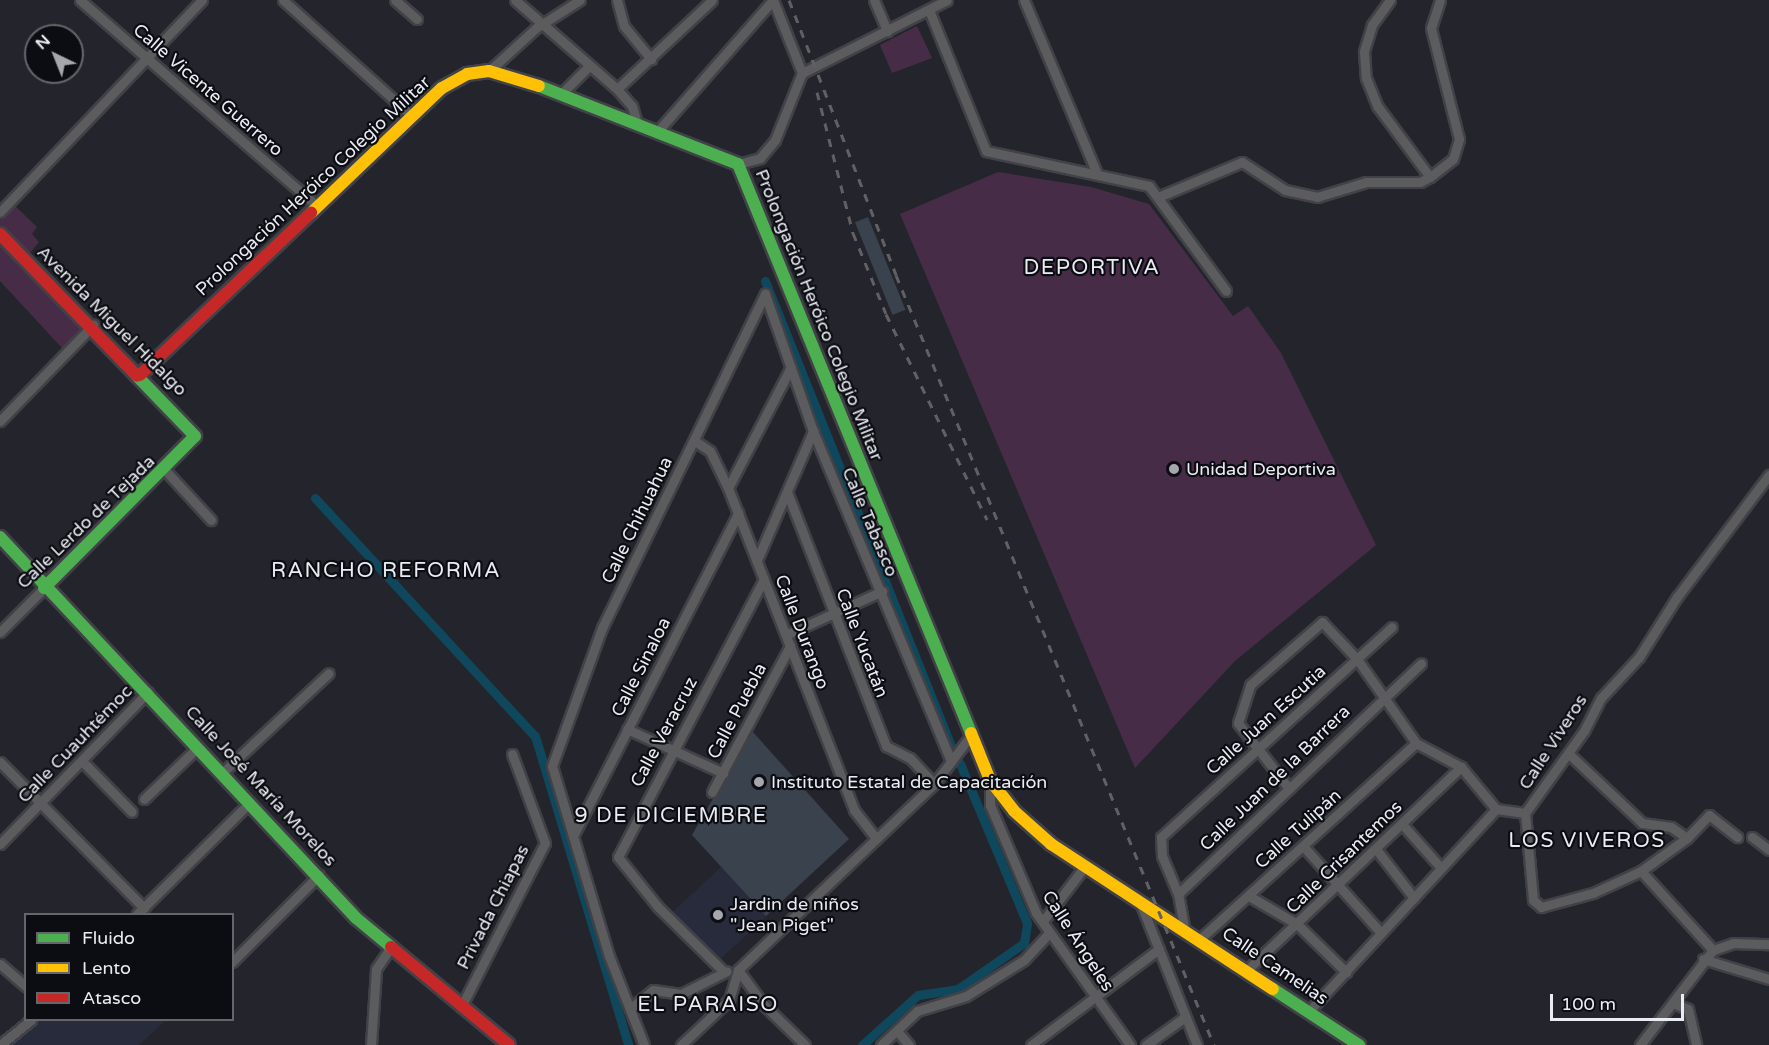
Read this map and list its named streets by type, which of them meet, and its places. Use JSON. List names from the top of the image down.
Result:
{
  "streets": {
    "street": [
      "Calle Vicente Guerrero",
      "Prolongación Heróico Colegio Militar",
      "Avenida Miguel Hidalgo",
      "Calle Chihuahua",
      "Calle Lerdo de Tejada",
      "Calle Tabasco",
      "Calle Durango",
      "Calle Yucatán",
      "Calle Sinaloa",
      "Calle Puebla",
      "Calle Juan Escutia",
      "Calle Veracruz",
      "Calle Viveros",
      "Calle Cuauhtémoc",
      "Calle Juan de la Barrera",
      "Calle José María Morelos",
      "Calle Tulipán",
      "Calle Crisantemos",
      "Privada Chiapas",
      "Calle Ángeles",
      "Calle Camelias"
    ]
  },
  "crossings": [
    ["Calle Vicente Guerrero", "Prolongación Heróico Colegio Militar"],
    ["Prolongación Heróico Colegio Militar", "Avenida Miguel Hidalgo"],
    ["Prolongación Heróico Colegio Militar", "Calle Ángeles"],
    ["Prolongación Heróico Colegio Militar", "Calle Camelias"],
    ["Avenida Miguel Hidalgo", "Calle Lerdo de Tejada"],
    ["Calle Chihuahua", "Calle Tabasco"],
    ["Calle Chihuahua", "Calle Durango"],
    ["Calle Chihuahua", "Calle Sinaloa"],
    ["Calle Lerdo de Tejada", "Calle José María Morelos"],
    ["Calle Durango", "Calle Sinaloa"],
    ["Calle Durango", "Calle Puebla"],
    ["Calle Durango", "Calle Veracruz"],
    ["Calle Juan Escutia", "Calle Juan de la Barrera"],
    ["Calle Cuauhtémoc", "Calle José María Morelos"],
    ["Calle José María Morelos", "Privada Chiapas"],
    ["Calle Tulipán", "Calle Camelias"],
    ["Calle Crisantemos", "Calle Camelias"]
  ],
  "districts": [
    "DEPORTIVA",
    "RANCHO REFORMA",
    "9 DE DICIEMBRE",
    "LOS VIVEROS",
    "EL PARAISO"
  ],
  "places": ["Unidad Deportiva", "Instituto Estatal de Capacitación", "Jardin de niños \"Jean Piget\""],
  "legend": ["Fluido", "Lento", "Atasco"],
  "scale_bar": "100 m",
  "north": "top left"
}
